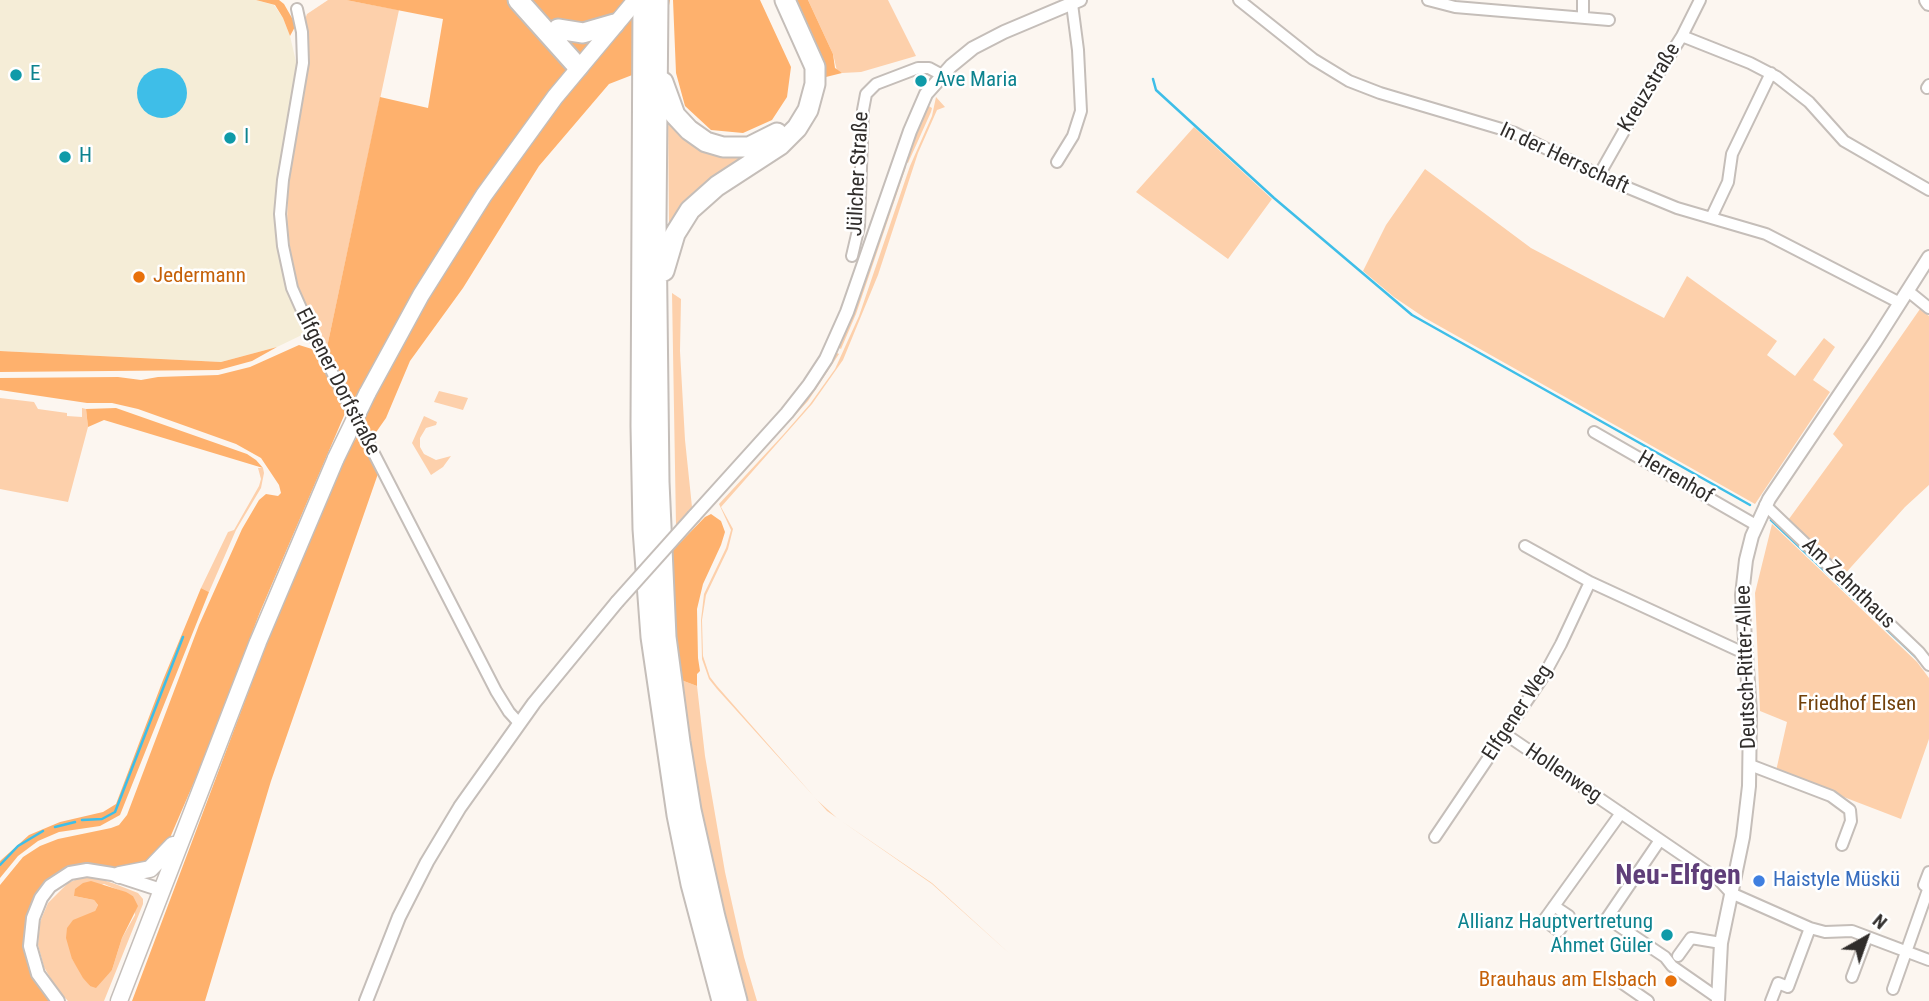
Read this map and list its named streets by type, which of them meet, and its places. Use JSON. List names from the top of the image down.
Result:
{
  "streets": {
    "street": [
      "Kreuzstraße",
      "In der Herrschaft",
      "Jülicher Straße",
      "Elfgener Dorfstraße",
      "Herrenhof",
      "Am Zehnthaus",
      "Deutsch-Ritter-Allee",
      "Elfgener Weg",
      "Hollenweg"
    ]
  },
  "crossings": [
    ["Kreuzstraße", "In der Herrschaft"],
    ["In der Herrschaft", "Deutsch-Ritter-Allee"],
    ["Herrenhof", "Deutsch-Ritter-Allee"],
    ["Am Zehnthaus", "Deutsch-Ritter-Allee"],
    ["Deutsch-Ritter-Allee", "Hollenweg"],
    ["Elfgener Weg", "Hollenweg"]
  ],
  "districts": ["Neu-Elfgen"],
  "parks": ["Friedhof Elsen"],
  "places": [
    "E",
    "Ave Maria",
    "I",
    "H",
    "Jedermann",
    "Haistyle Müskü",
    "Allianz Hauptvertretung Ahmet Güler",
    "Brauhaus am Elsbach"
  ],
  "north": "top right"
}
